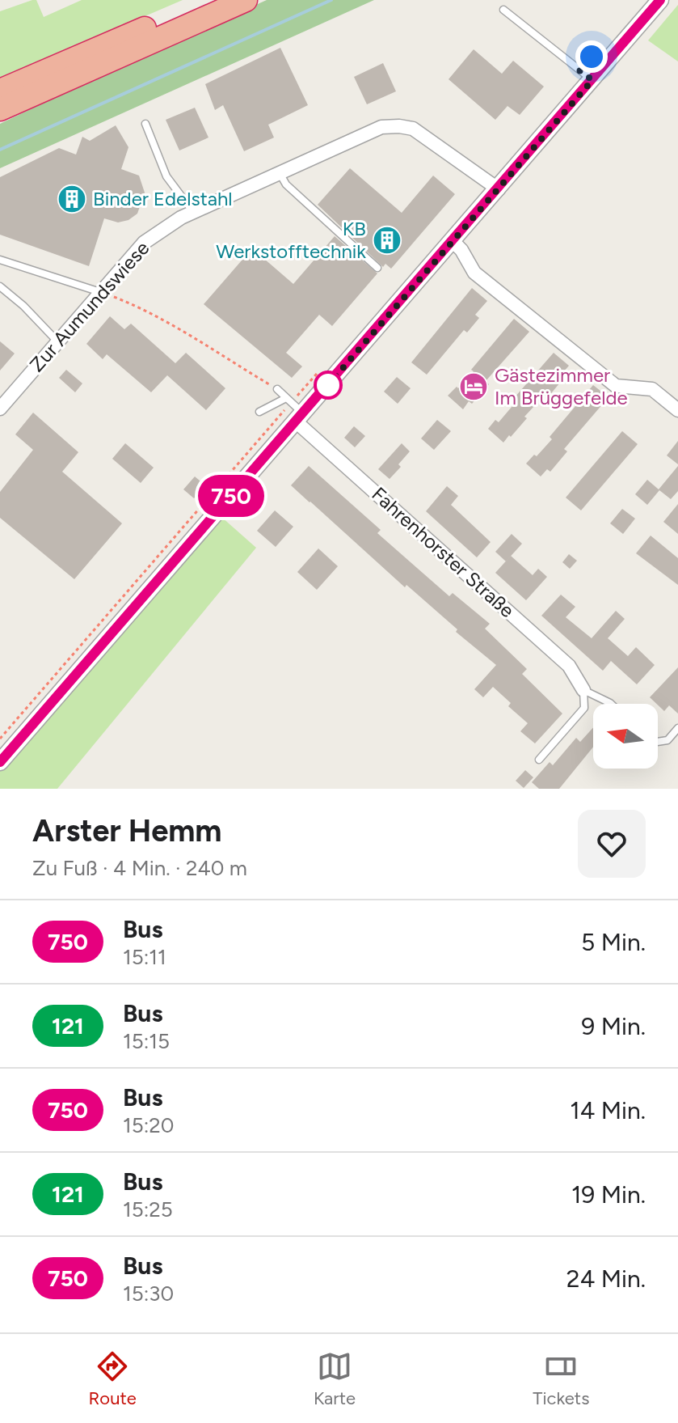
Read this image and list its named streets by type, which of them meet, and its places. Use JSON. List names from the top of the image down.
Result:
{
  "streets": {
    "street": ["Zur Aumundswiese", "Fahrenhorster Straße"]
  },
  "places": {
    "building": ["Binder Edelstahl", "KB Werkstofftechnik"],
    "hotel": ["Gästezimmer Im Brüggefelde"]
  },
  "lines": ["bus line 750"],
  "north": "left",
  "page": {
    "on_map": "750",
    "heading": ["Arster Hemm", "Zu Fuß · 4 Min. · 240 m"],
    "list": [
      {
        "mark": "750",
        "name": "Bus",
        "note": "15:11",
        "value": "5 Min."
      },
      {
        "mark": "121",
        "name": "Bus",
        "note": "15:15",
        "value": "9 Min."
      },
      {
        "mark": "750",
        "name": "Bus",
        "note": "15:20",
        "value": "14 Min."
      },
      {
        "mark": "121",
        "name": "Bus",
        "note": "15:25",
        "value": "19 Min."
      },
      {
        "mark": "750",
        "name": "Bus",
        "note": "15:30",
        "value": "24 Min."
      }
    ],
    "tabs": ["Route", "Karte", "Tickets"]
  }
}
